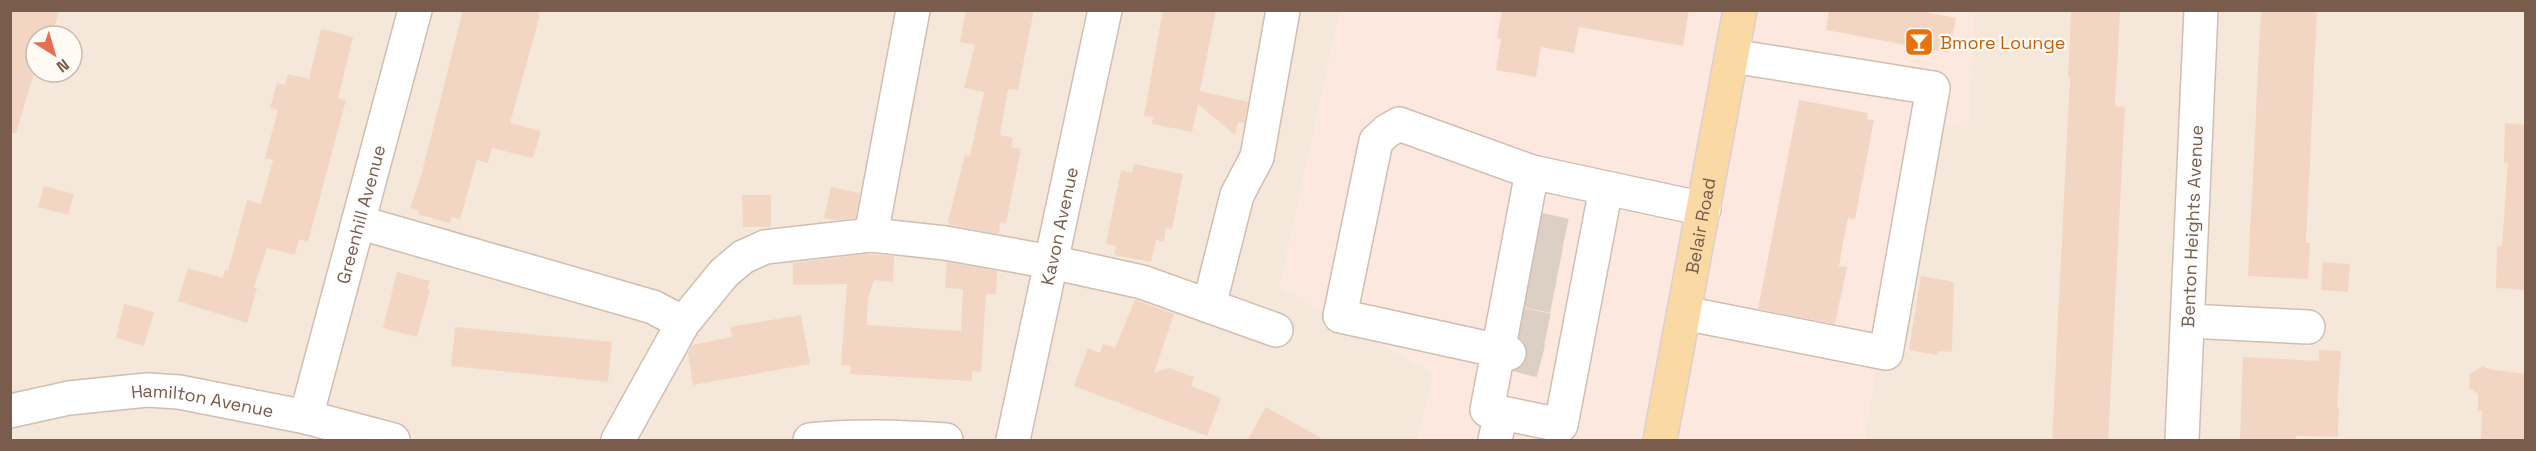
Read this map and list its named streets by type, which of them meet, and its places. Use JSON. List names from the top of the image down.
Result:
{
  "streets": {
    "main road": ["Belair Road"],
    "street": [
      "Greenhill Avenue",
      "Kavon Avenue",
      "Benton Heights Avenue",
      "Hamilton Avenue"
    ]
  },
  "crossings": [
    ["Greenhill Avenue", "Hamilton Avenue"]
  ],
  "places": {
    "bar": ["Bmore Lounge"]
  },
  "north": "bottom right"
}
